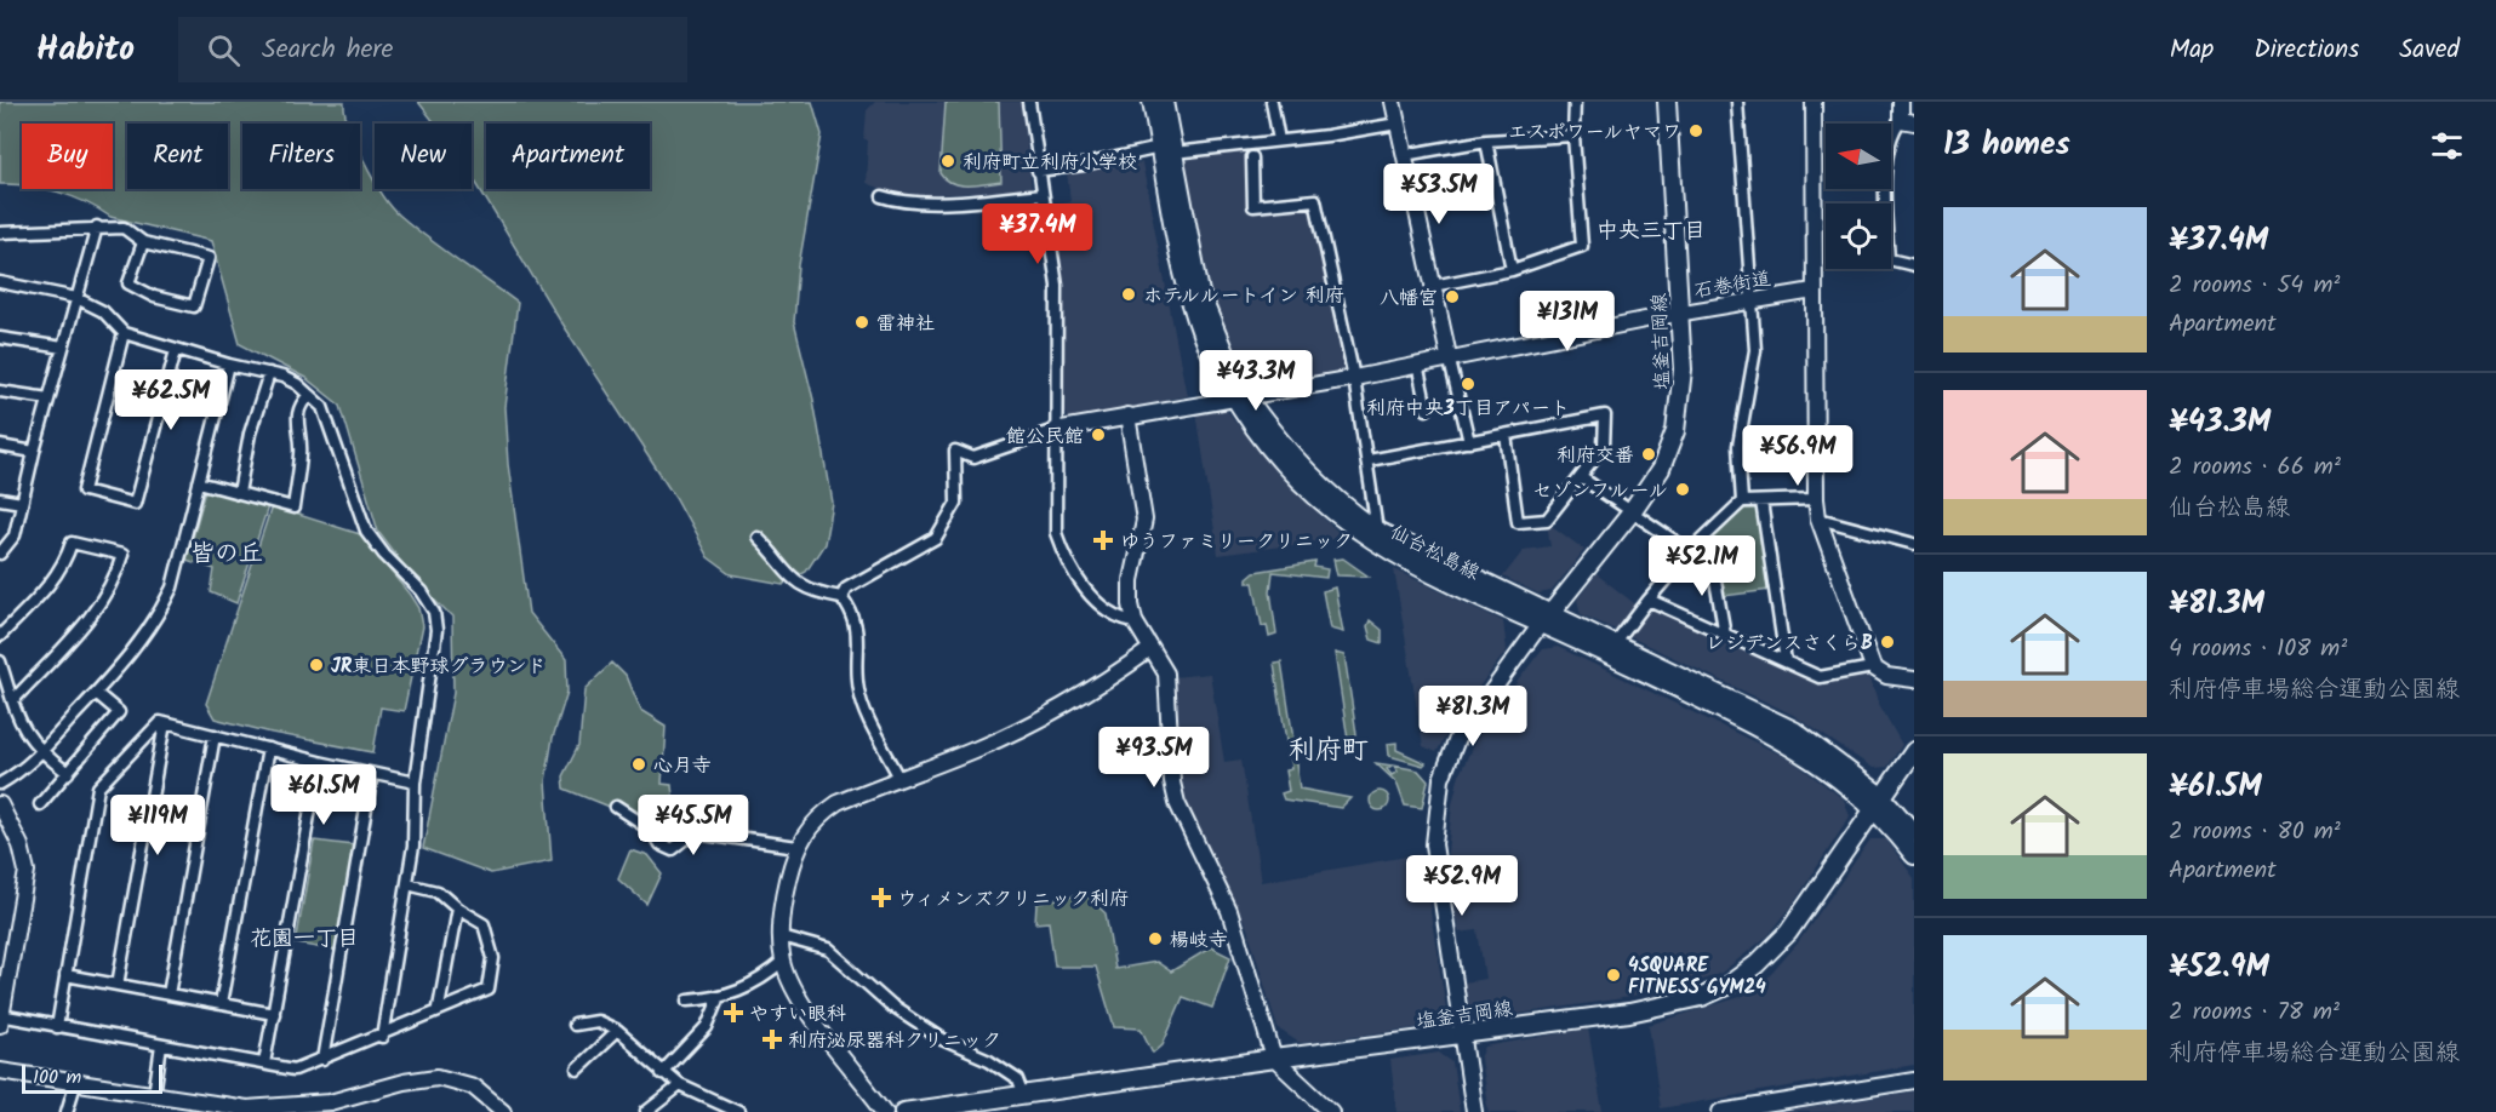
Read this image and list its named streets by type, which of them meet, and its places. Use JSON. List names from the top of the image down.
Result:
{
  "streets": {
    "main road": ["塩釜吉岡線", "仙台松島線"],
    "street": ["石巻街道"]
  },
  "crossings": [
    ["石巻街道", "塩釜吉岡線"],
    ["石巻街道", "仙台松島線"],
    ["塩釜吉岡線", "仙台松島線"]
  ],
  "districts": [
    "中央三丁目",
    "皆の丘",
    "利府町",
    "花園一丁目"
  ],
  "places": {
    "other": [
      "エスポワールヤマワ",
      "利府町立利府小学校",
      "ホテルルートイン 利府",
      "八幡宮",
      "雷神社",
      "利府中央3丁目アパート",
      "館公民館",
      "利府交番",
      "セゾンフルール",
      "レジデンスさくらB",
      "JR東日本野球グラウンド",
      "心月寺",
      "楊岐寺",
      "4SQUARE FITNESS GYM24"
    ],
    "health": [
      "ゆうファミリークリニック",
      "ウィメンズクリニック利府",
      "やすい眼科",
      "利府泌尿器科クリニック"
    ]
  },
  "scale_bar": "100 m",
  "north": "left",
  "page": {
    "header": "Habito",
    "search": "Search here",
    "nav": ["Map", "Directions", "Saved"],
    "heading": "13 homes",
    "chip": [
      "Buy",
      "Rent",
      "Filters",
      "New",
      "Apartment"
    ],
    "price": [
      "¥53.5M",
      "¥37.4M",
      "¥131M",
      "¥43.3M",
      "¥62.5M",
      "¥56.9M",
      "¥52.1M",
      "¥81.3M",
      "¥93.5M",
      "¥61.5M",
      "¥119M",
      "¥45.5M",
      "¥52.9M"
    ],
    "list": [
      {
        "name": "¥37.4M",
        "note": "2 rooms · 54 m² · Apartment"
      },
      {
        "name": "¥43.3M",
        "note": "2 rooms · 66 m² · 仙台松島線"
      },
      {
        "name": "¥81.3M",
        "note": "4 rooms · 108 m² · 利府停車場総合運動公園線"
      },
      {
        "name": "¥61.5M",
        "note": "2 rooms · 80 m² · Apartment"
      },
      {
        "name": "¥52.9M",
        "note": "2 rooms · 78 m² · 利府停車場総合運動公園線"
      }
    ],
    "scale": "100 m"
  }
}
